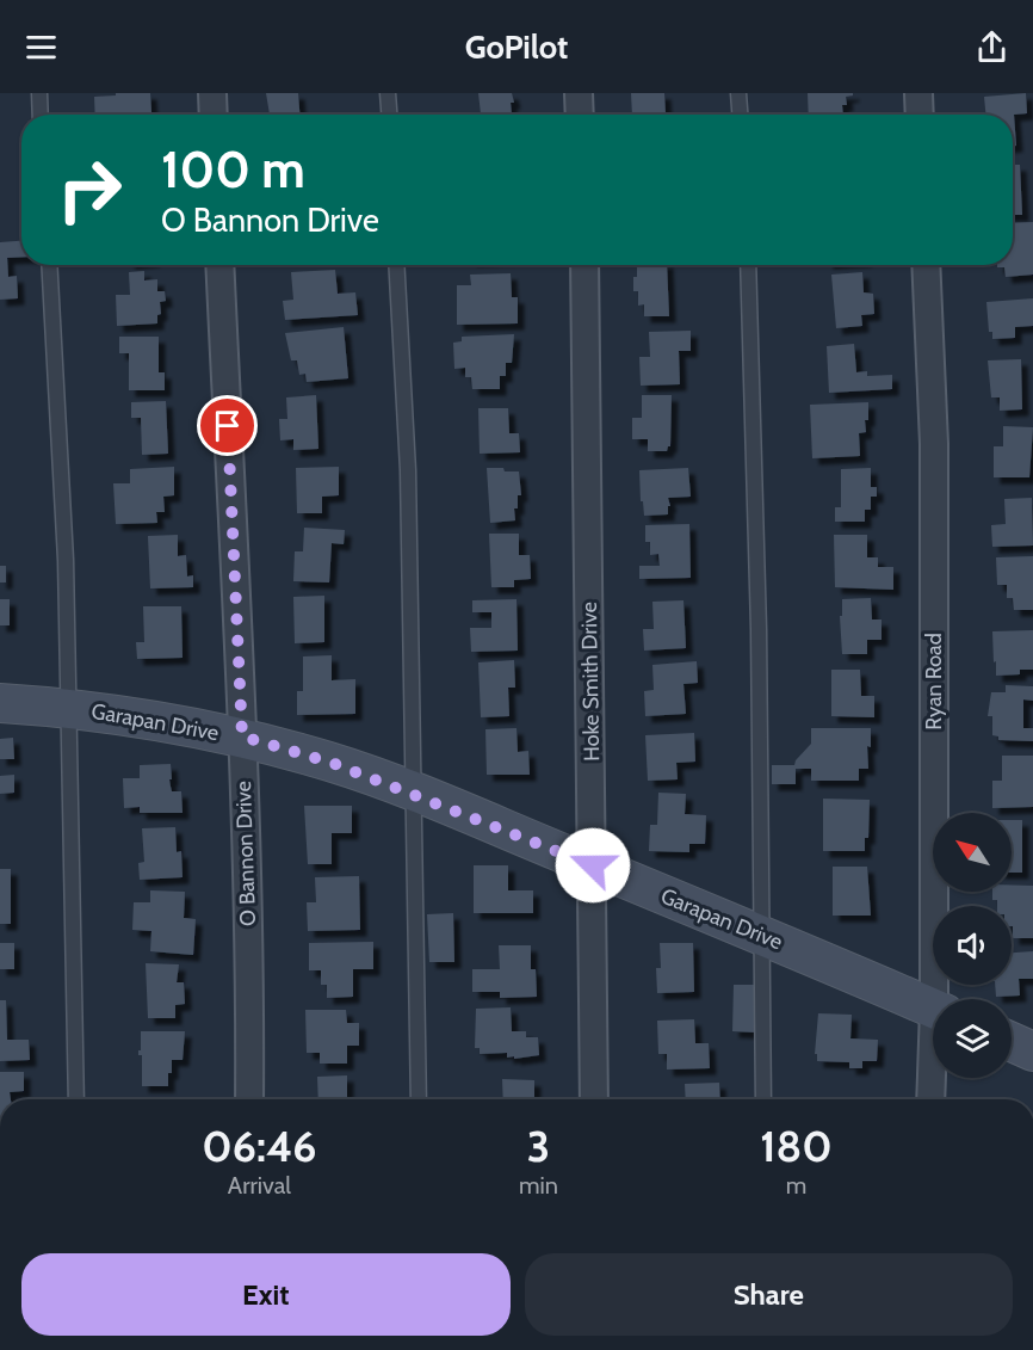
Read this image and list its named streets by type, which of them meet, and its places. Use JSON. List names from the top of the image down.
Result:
{
  "streets": {
    "street": [
      "Hoke Smith Drive",
      "Ryan Road",
      "Garapan Drive",
      "O Bannon Drive"
    ]
  },
  "crossings": [
    ["Hoke Smith Drive", "Garapan Drive"],
    ["Garapan Drive", "O Bannon Drive"]
  ],
  "north": "top left",
  "page": {
    "header": "GoPilot",
    "turn": ["100 m", "O Bannon Drive"],
    "eta": [
      "06:46",
      "Arrival",
      "3",
      "min",
      "180",
      "m"
    ],
    "buttons": ["Exit", "Share"]
  }
}
